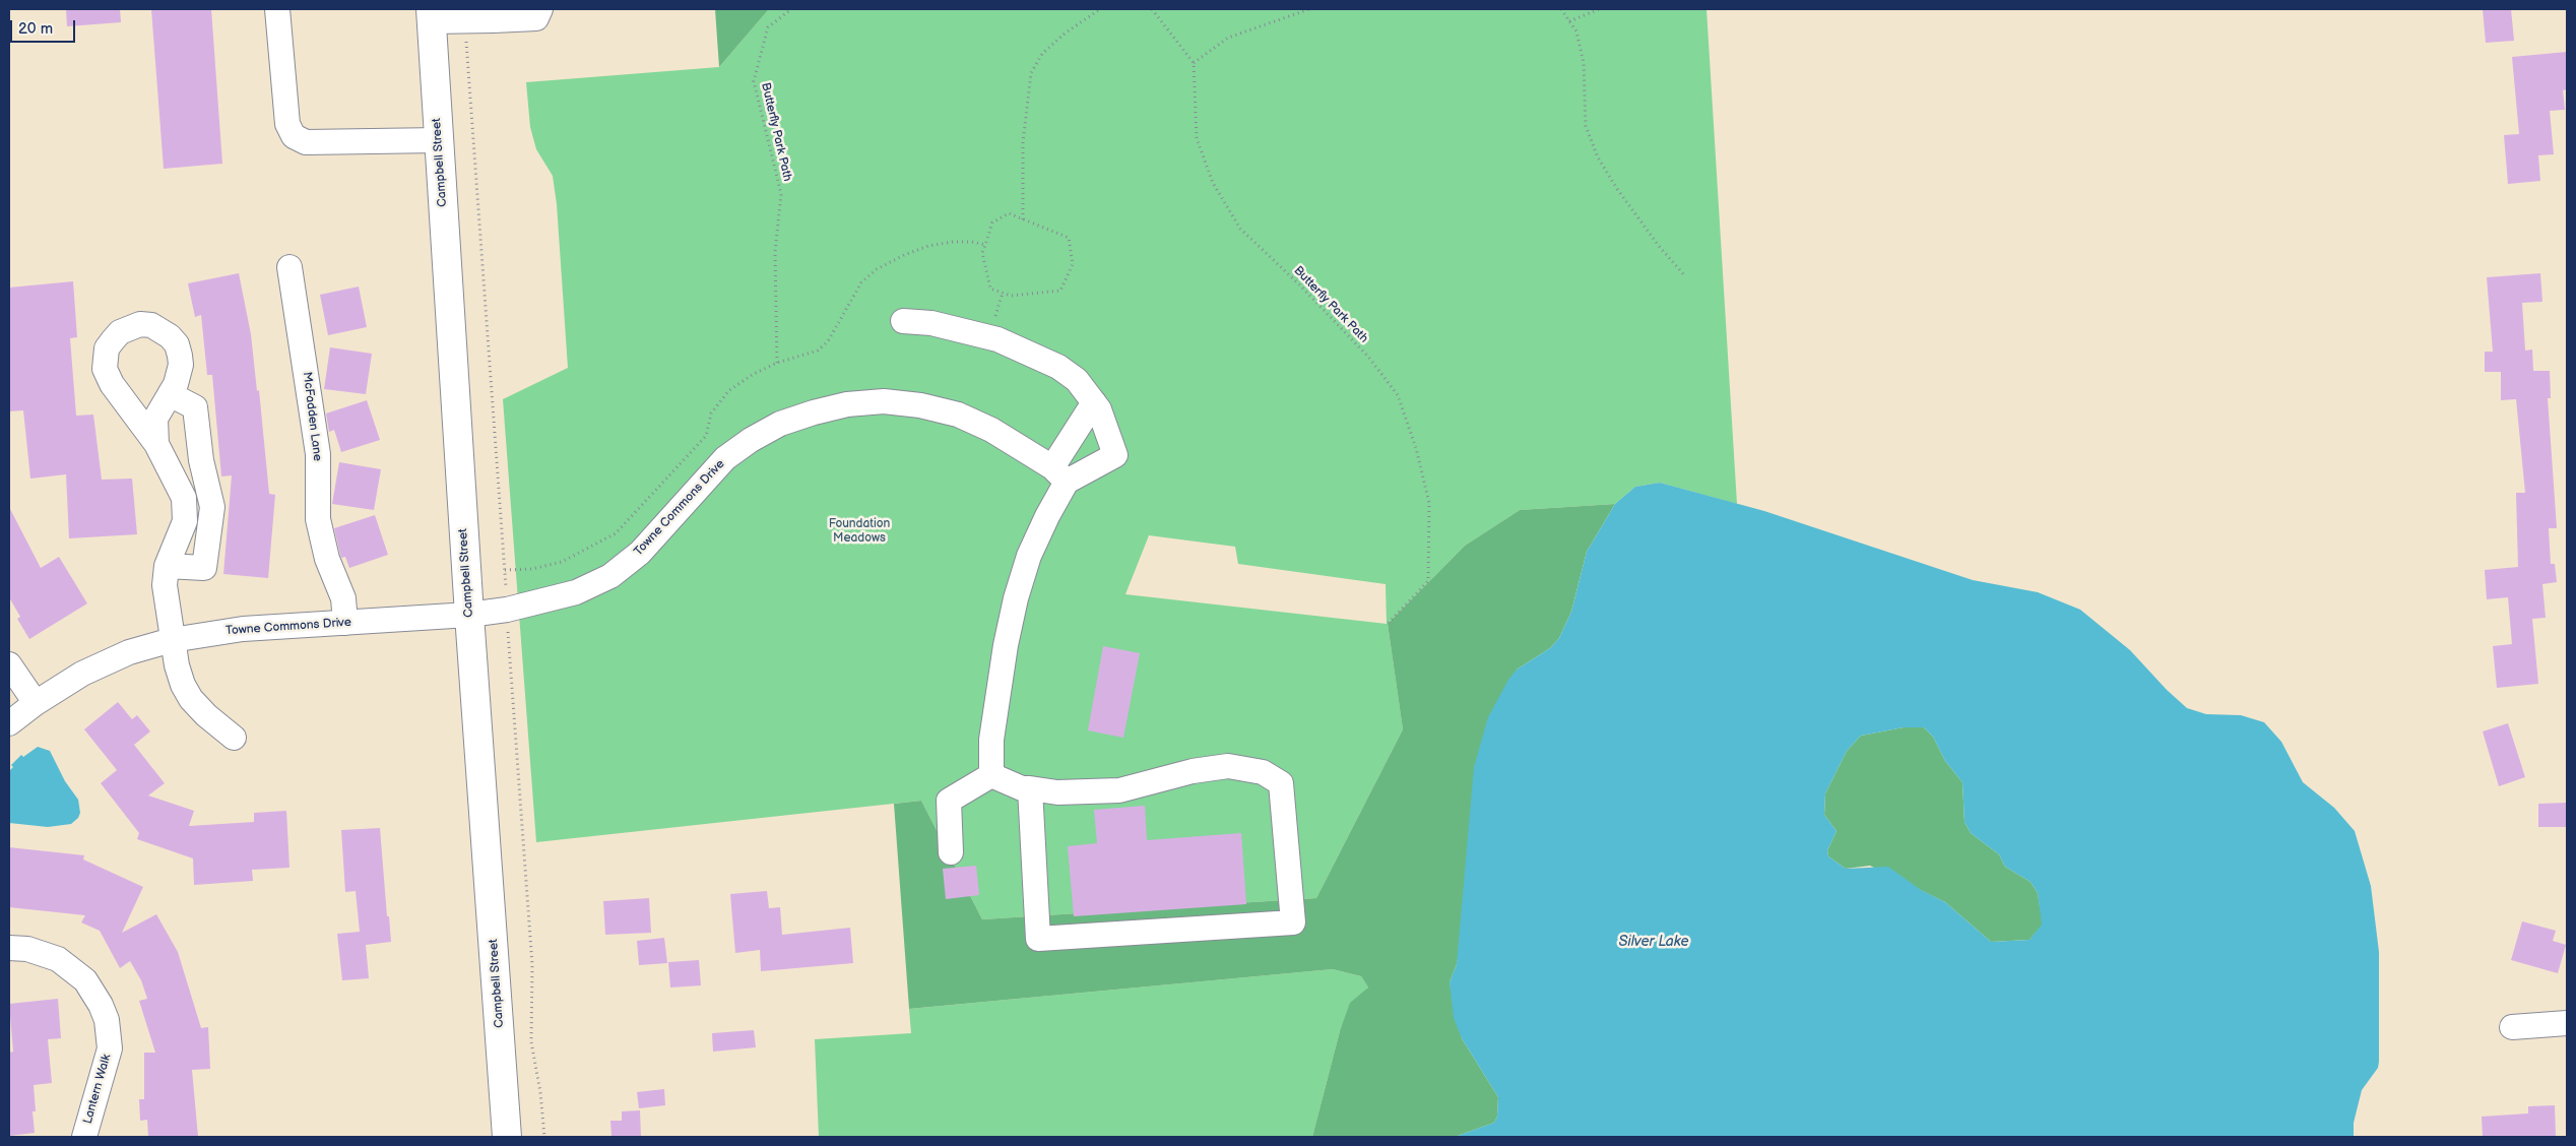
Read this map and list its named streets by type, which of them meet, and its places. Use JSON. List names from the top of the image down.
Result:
{
  "streets": {
    "main road": ["Campbell Street"],
    "street": ["McFadden Lane", "Towne Commons Drive", "Lantern Walk"],
    "path": ["Butterfly Park Path"]
  },
  "crossings": [
    ["Campbell Street", "Towne Commons Drive"],
    ["McFadden Lane", "Towne Commons Drive"]
  ],
  "water": ["Silver Lake"],
  "parks": ["Foundation Meadows"],
  "scale_bar": "20 m"
}
